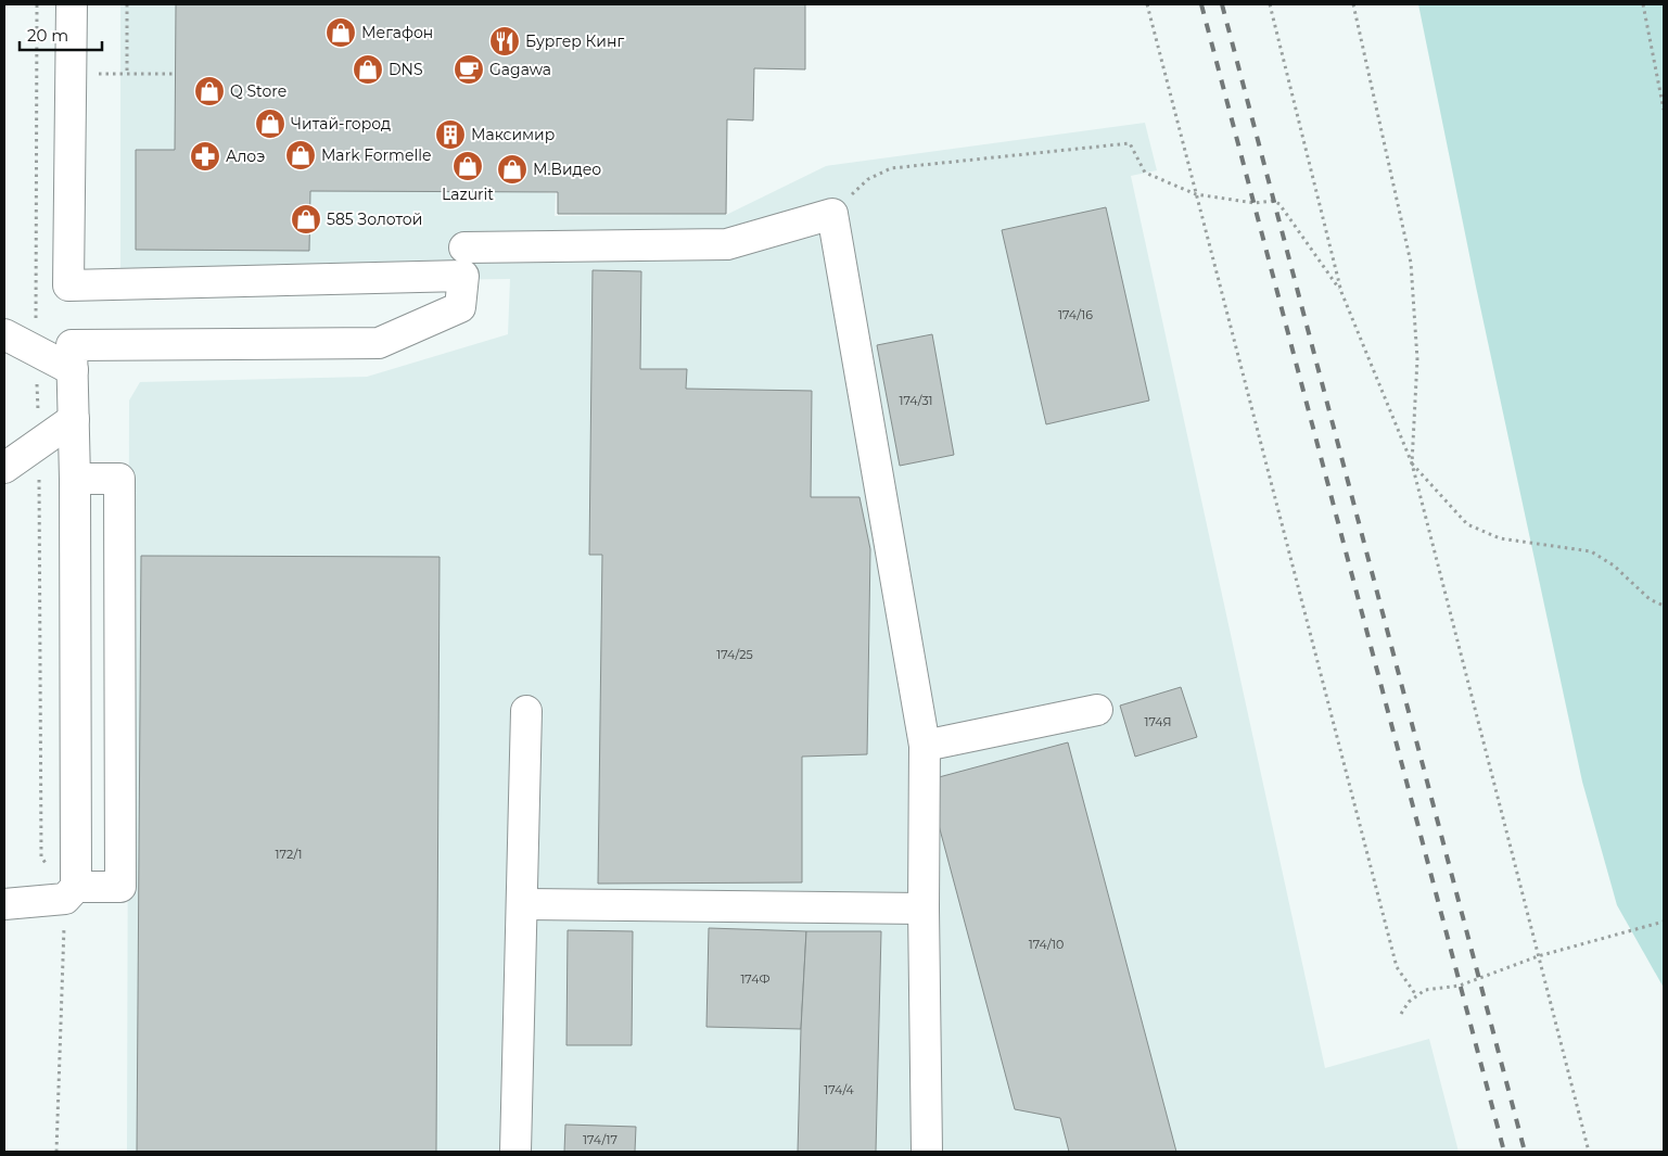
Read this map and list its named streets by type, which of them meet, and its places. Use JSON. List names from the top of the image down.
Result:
{
  "places": {
    "shop": [
      "Мегафон",
      "DNS",
      "Q Store",
      "Читай-город",
      "Mark Formelle",
      "Lazurit",
      "М.Видео",
      "585 Золотой"
    ],
    "restaurant": ["Бургер Кинг"],
    "cafe": ["Gagawa"],
    "building": ["Максимир"],
    "pharmacy": ["Алоэ"]
  },
  "house_numbers": [
    "174/16",
    "174/31",
    "174/25",
    "174Я",
    "172/1",
    "174/10",
    "174Ф",
    "174/4",
    "174/17"
  ],
  "scale_bar": "20 m"
}
